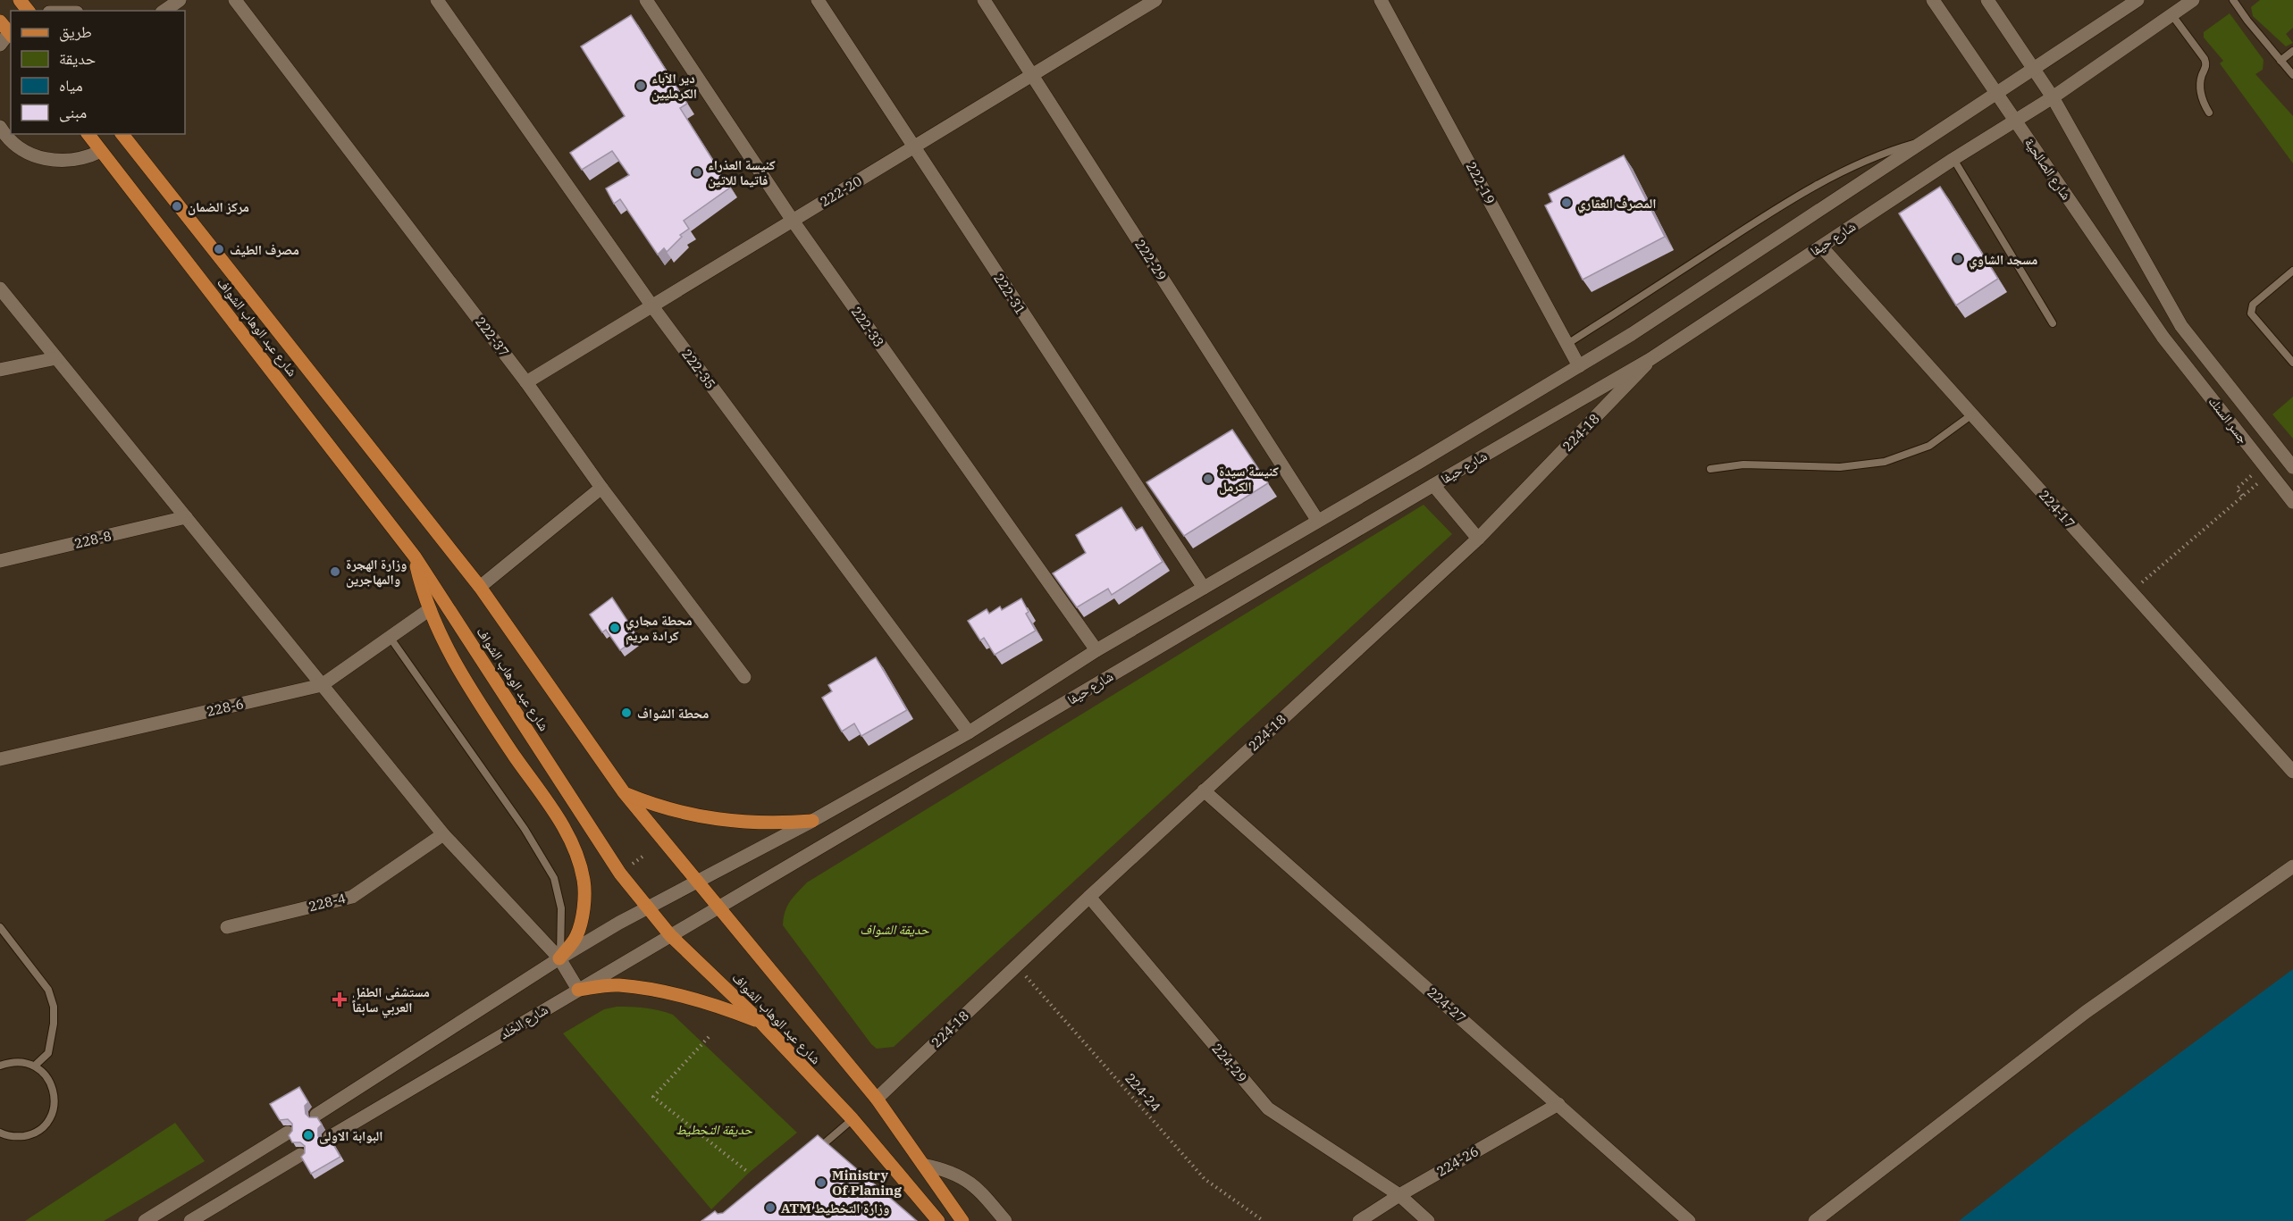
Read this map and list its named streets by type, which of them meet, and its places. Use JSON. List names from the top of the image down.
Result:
{
  "streets": {
    "main road": ["شارع عبد الوهاب الشواف"],
    "street": [
      "شارع الصالحية",
      "222-19",
      "222-20",
      "شارع حيفا",
      "222-29",
      "222-31",
      "222-33",
      "222-37",
      "222-35",
      "جسر السنك",
      "224-18",
      "224-17",
      "228-8",
      "228-6",
      "228-4",
      "224-27",
      "شارع الخلد",
      "224-29",
      "224-26"
    ],
    "path": ["224-24"]
  },
  "crossings": [
    ["شارع الصالحية", "شارع حيفا"],
    ["شارع الصالحية", "جسر السنك"],
    ["222-19", "شارع حيفا"],
    ["222-20", "222-29"],
    ["222-20", "222-31"],
    ["222-20", "222-33"],
    ["222-20", "222-37"],
    ["222-20", "222-35"],
    ["شارع حيفا", "222-29"],
    ["شارع حيفا", "222-31"],
    ["شارع حيفا", "شارع عبد الوهاب الشواف"],
    ["شارع حيفا", "222-33"],
    ["شارع حيفا", "222-35"],
    ["شارع حيفا", "جسر السنك"],
    ["شارع حيفا", "224-18"],
    ["شارع حيفا", "224-17"],
    ["شارع حيفا", "شارع الخلد"],
    ["شارع عبد الوهاب الشواف", "224-18"],
    ["شارع عبد الوهاب الشواف", "شارع الخلد"],
    ["224-18", "224-27"],
    ["224-18", "224-29"],
    ["224-18", "224-24"],
    ["224-27", "224-26"],
    ["224-29", "224-26"]
  ],
  "parks": ["حديقة الشواف", "حديقة التخطيط"],
  "places": {
    "other": [
      "دير الآباء الكرمليين",
      "كنيسة العذراء فاتيما للاتين",
      "المصرف العقاري",
      "مركز الضمان",
      "مصرف الطيف",
      "مسجد الشاوي",
      "كنيسة سيدة الكرمل",
      "وزارة الهجرة والمهاجرين",
      "محطة مجاري كرادة مريم",
      "محطة الشواف",
      "البوابة الاولى",
      "Ministry Of Planing",
      "ATM وزارة التخطيط"
    ],
    "health": ["مستشفى الطفل العربي سابقاً"]
  },
  "legend": [
    "طريق",
    "حديقة",
    "مياه",
    "مبنى"
  ]
}
